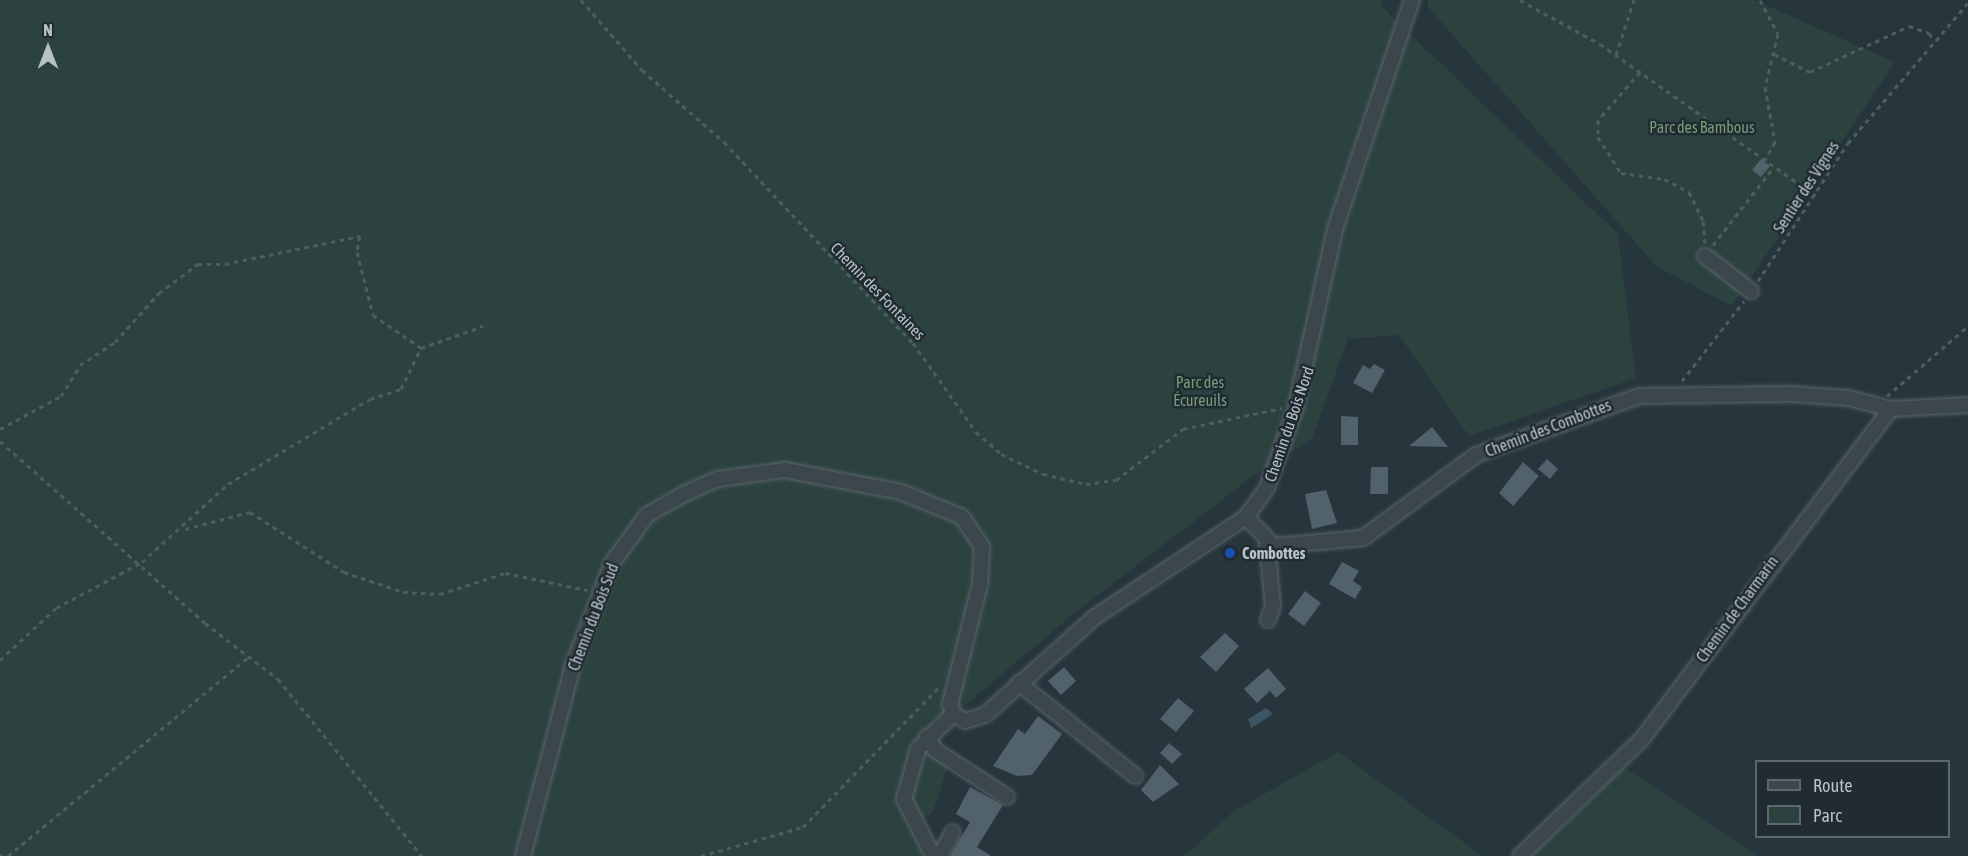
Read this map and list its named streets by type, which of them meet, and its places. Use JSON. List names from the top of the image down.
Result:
{
  "streets": {
    "street": [
      "Chemin du Bois Nord",
      "Chemin des Combottes",
      "Chemin de Charmarin",
      "Chemin du Bois Sud"
    ],
    "path": ["Sentier des Vignes", "Chemin des Fontaines"]
  },
  "crossings": [
    ["Sentier des Vignes", "Chemin des Combottes"],
    ["Chemin des Fontaines", "Chemin du Bois Nord"],
    ["Chemin du Bois Nord", "Chemin du Bois Sud"],
    ["Chemin des Combottes", "Chemin de Charmarin"]
  ],
  "parks": ["Parc des Bambous", "Parc des Écureuils"],
  "places": ["Combottes"],
  "legend": ["Route", "Parc"],
  "north": "top"
}
